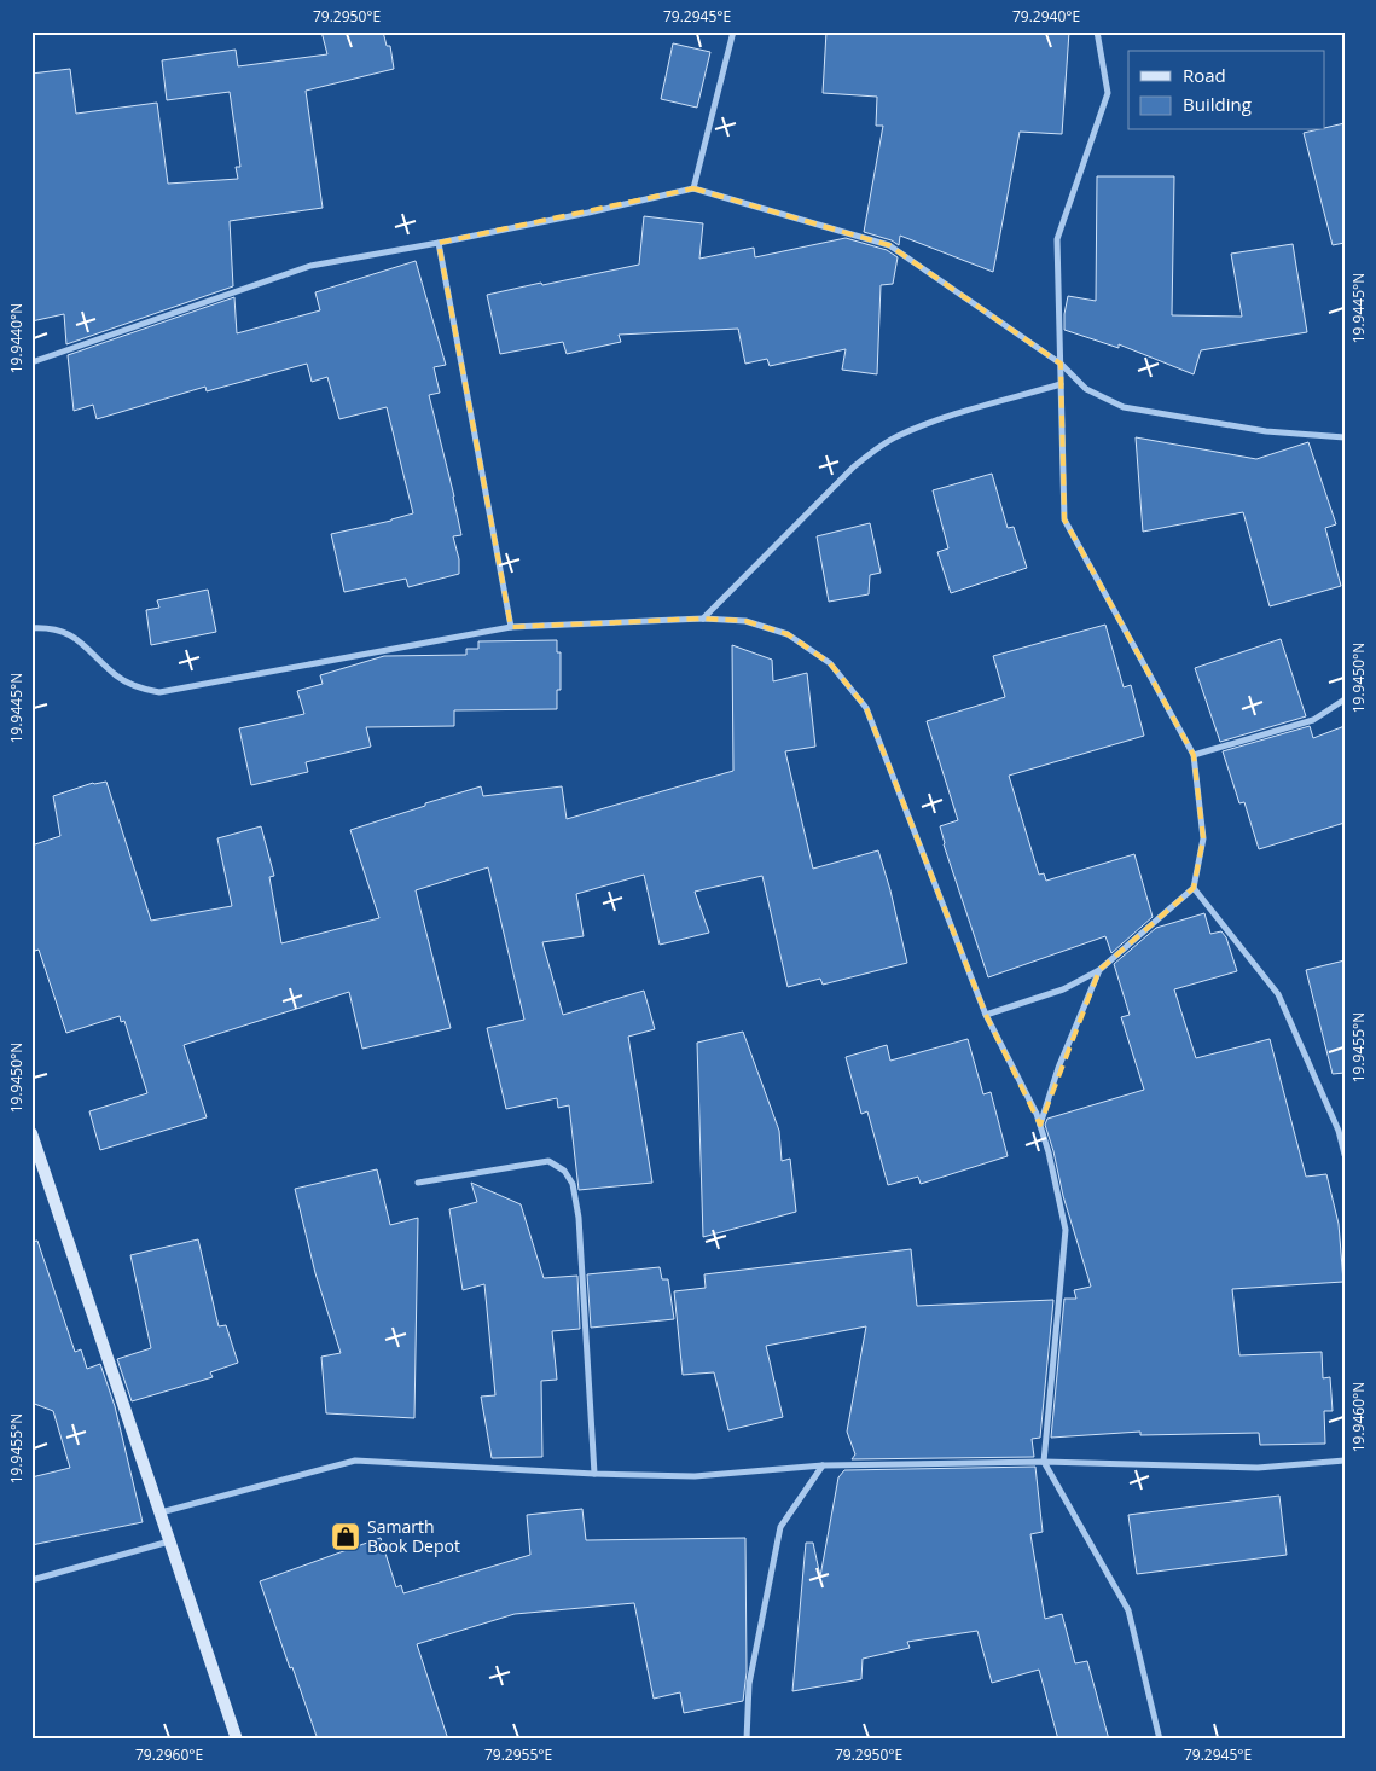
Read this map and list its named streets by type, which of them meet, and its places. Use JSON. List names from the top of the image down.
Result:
{
  "places": {
    "shop": ["Samarth Book Depot"]
  },
  "legend": ["Road", "Building"],
  "coordinates": [
    "79.2950°E",
    "79.2945°E",
    "79.2940°E",
    "19.9445°N",
    "19.9440°N",
    "19.9450°N",
    "19.9455°N",
    "19.9460°N",
    "79.2960°E",
    "79.2955°E"
  ]
}
